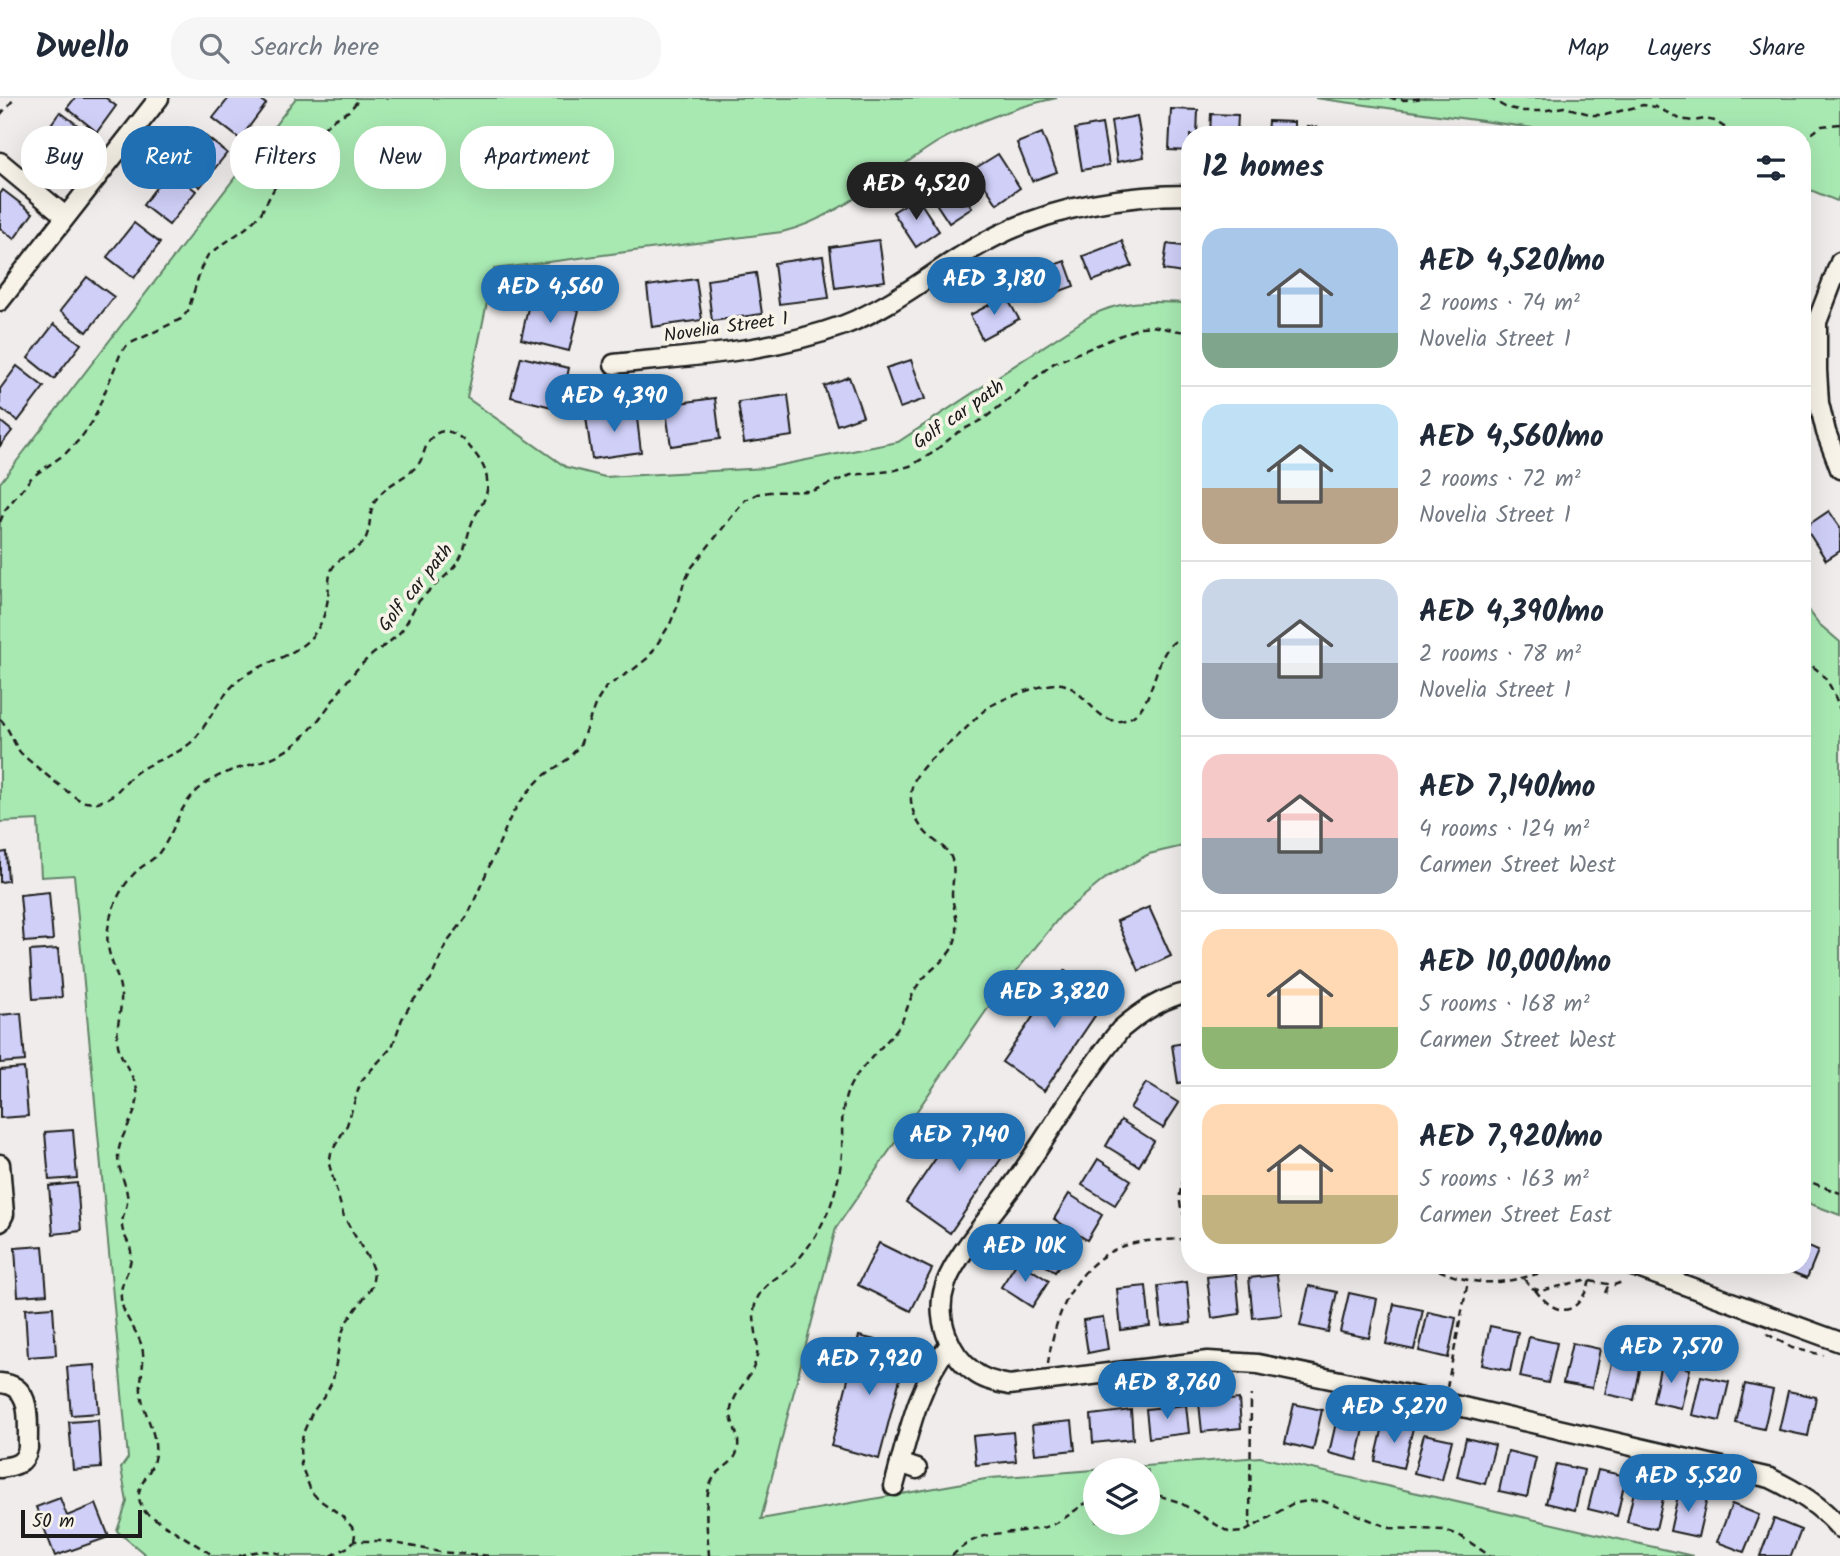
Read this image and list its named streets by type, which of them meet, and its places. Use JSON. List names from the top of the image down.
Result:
{
  "streets": {
    "street": ["Novelia Street 1"],
    "path": ["Golf car path"]
  },
  "scale_bar": "50 m",
  "page": {
    "header": "Dwello",
    "search": "Search here",
    "nav": ["Map", "Layers", "Share"],
    "chip": [
      "Buy",
      "Rent",
      "Filters",
      "New",
      "Apartment"
    ],
    "heading": "12 homes",
    "price": [
      "AED 4,520",
      "AED 3,180",
      "AED 4,560",
      "AED 4,390",
      "AED 3,820",
      "AED 7,140",
      "AED 10K",
      "AED 7,570",
      "AED 7,920",
      "AED 8,760",
      "AED 5,270",
      "AED 5,520"
    ],
    "list": [
      {
        "name": "AED 4,520/mo",
        "note": "2 rooms · 74 m² · Novelia Street 1"
      },
      {
        "name": "AED 4,560/mo",
        "note": "2 rooms · 72 m² · Novelia Street 1"
      },
      {
        "name": "AED 4,390/mo",
        "note": "2 rooms · 78 m² · Novelia Street 1"
      },
      {
        "name": "AED 7,140/mo",
        "note": "4 rooms · 124 m² · Carmen Street West"
      },
      {
        "name": "AED 10,000/mo",
        "note": "5 rooms · 168 m² · Carmen Street West"
      },
      {
        "name": "AED 7,920/mo",
        "note": "5 rooms · 163 m² · Carmen Street East"
      }
    ],
    "scale": "50 m"
  }
}
